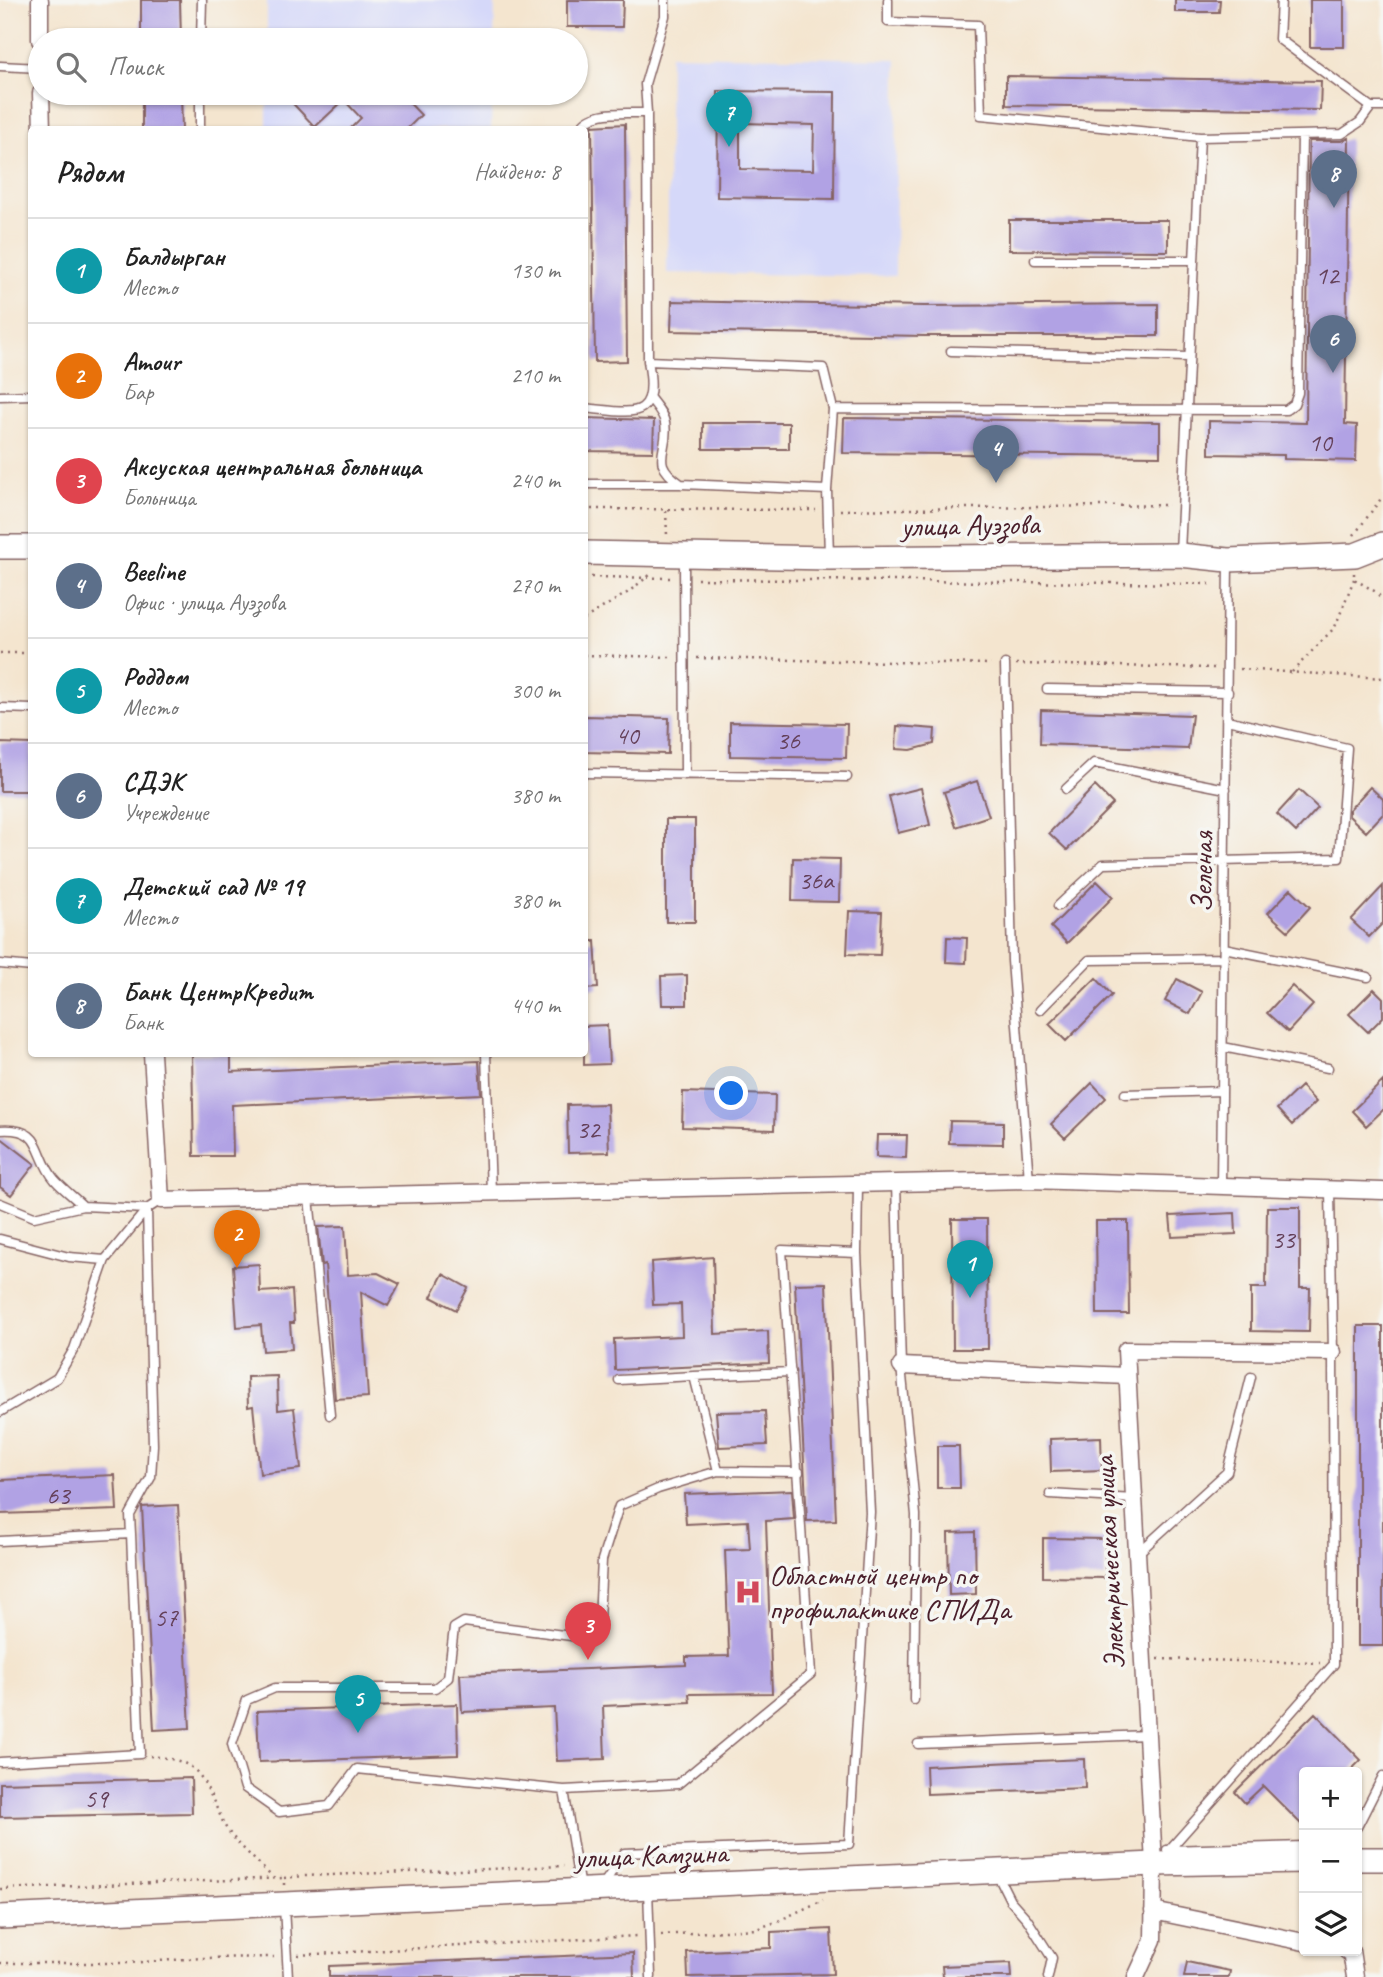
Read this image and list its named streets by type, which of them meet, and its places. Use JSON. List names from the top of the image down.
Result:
{
  "streets": {
    "street": ["улица Ауэзова", "Электрическая улица", "улица Камзина"],
    "lane": ["Зеленая"]
  },
  "crossings": [
    ["улица Ауэзова", "Зеленая"],
    ["Электрическая улица", "улица Камзина"]
  ],
  "places": {
    "hospital": ["Областной центр по профилактике СПИДа"]
  },
  "house_numbers": [
    "12",
    "10",
    "40",
    "36",
    "36а",
    "32",
    "33",
    "63",
    "57",
    "59"
  ],
  "page": {
    "search": "Поиск",
    "pins": [
      "7",
      "8",
      "6",
      "4",
      "2",
      "1",
      "3",
      "5"
    ],
    "heading": ["Рядом", "Найдено: 8"],
    "list": [
      {
        "mark": "1",
        "name": "Балдырган",
        "note": "Место",
        "value": "130 m"
      },
      {
        "mark": "2",
        "name": "Amour",
        "note": "Бар",
        "value": "210 m"
      },
      {
        "mark": "3",
        "name": "Аксуская центральная больница",
        "note": "Больница",
        "value": "240 m"
      },
      {
        "mark": "4",
        "name": "Beeline",
        "note": "Офис · улица Ауэзова",
        "value": "270 m"
      },
      {
        "mark": "5",
        "name": "Роддом",
        "note": "Место",
        "value": "300 m"
      },
      {
        "mark": "6",
        "name": "СДЭК",
        "note": "Учреждение",
        "value": "380 m"
      },
      {
        "mark": "7",
        "name": "Детский сад № 19",
        "note": "Место",
        "value": "380 m"
      },
      {
        "mark": "8",
        "name": "Банк ЦентрКредит",
        "note": "Банк",
        "value": "440 m"
      }
    ],
    "map_buttons": ["+", "−"]
  }
}
